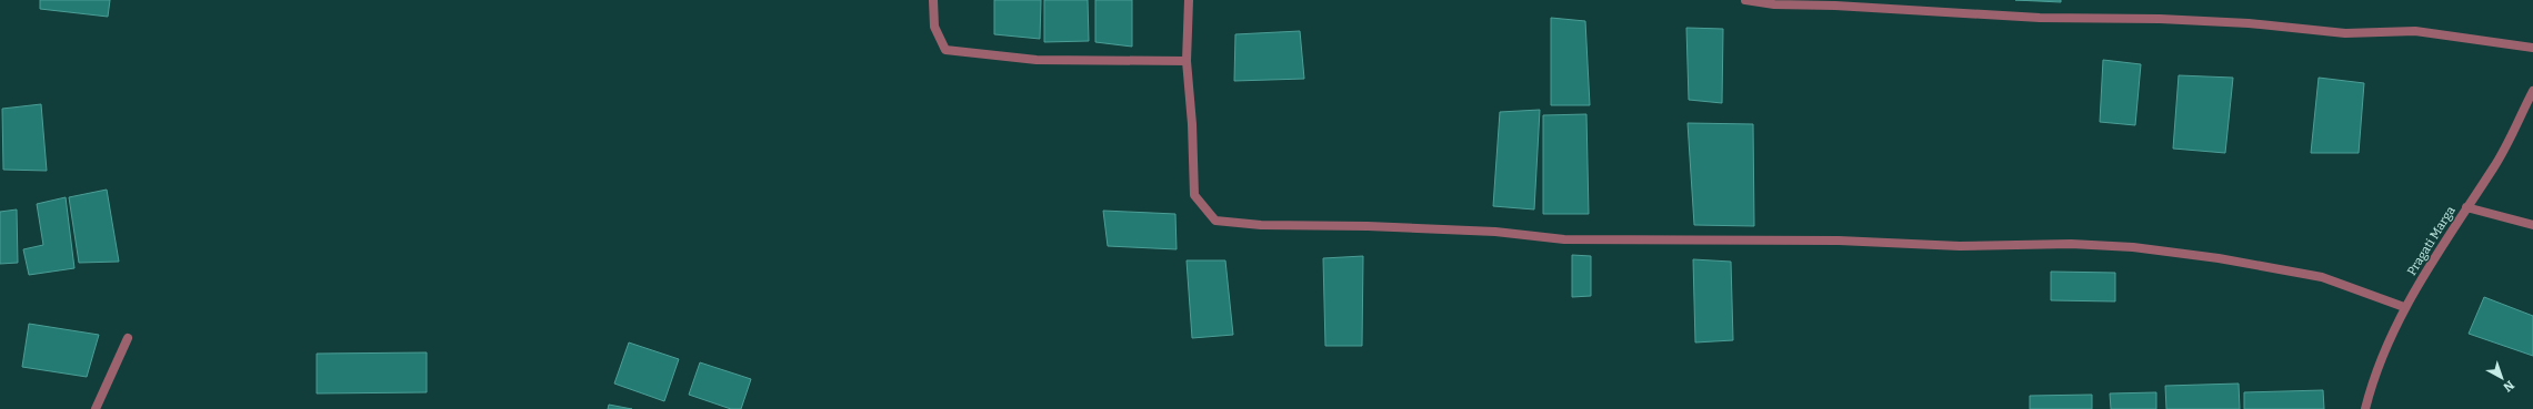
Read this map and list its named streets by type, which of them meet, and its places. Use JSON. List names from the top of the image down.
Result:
{
  "streets": {
    "street": ["Pragati Marga"]
  },
  "north": "bottom right"
}
